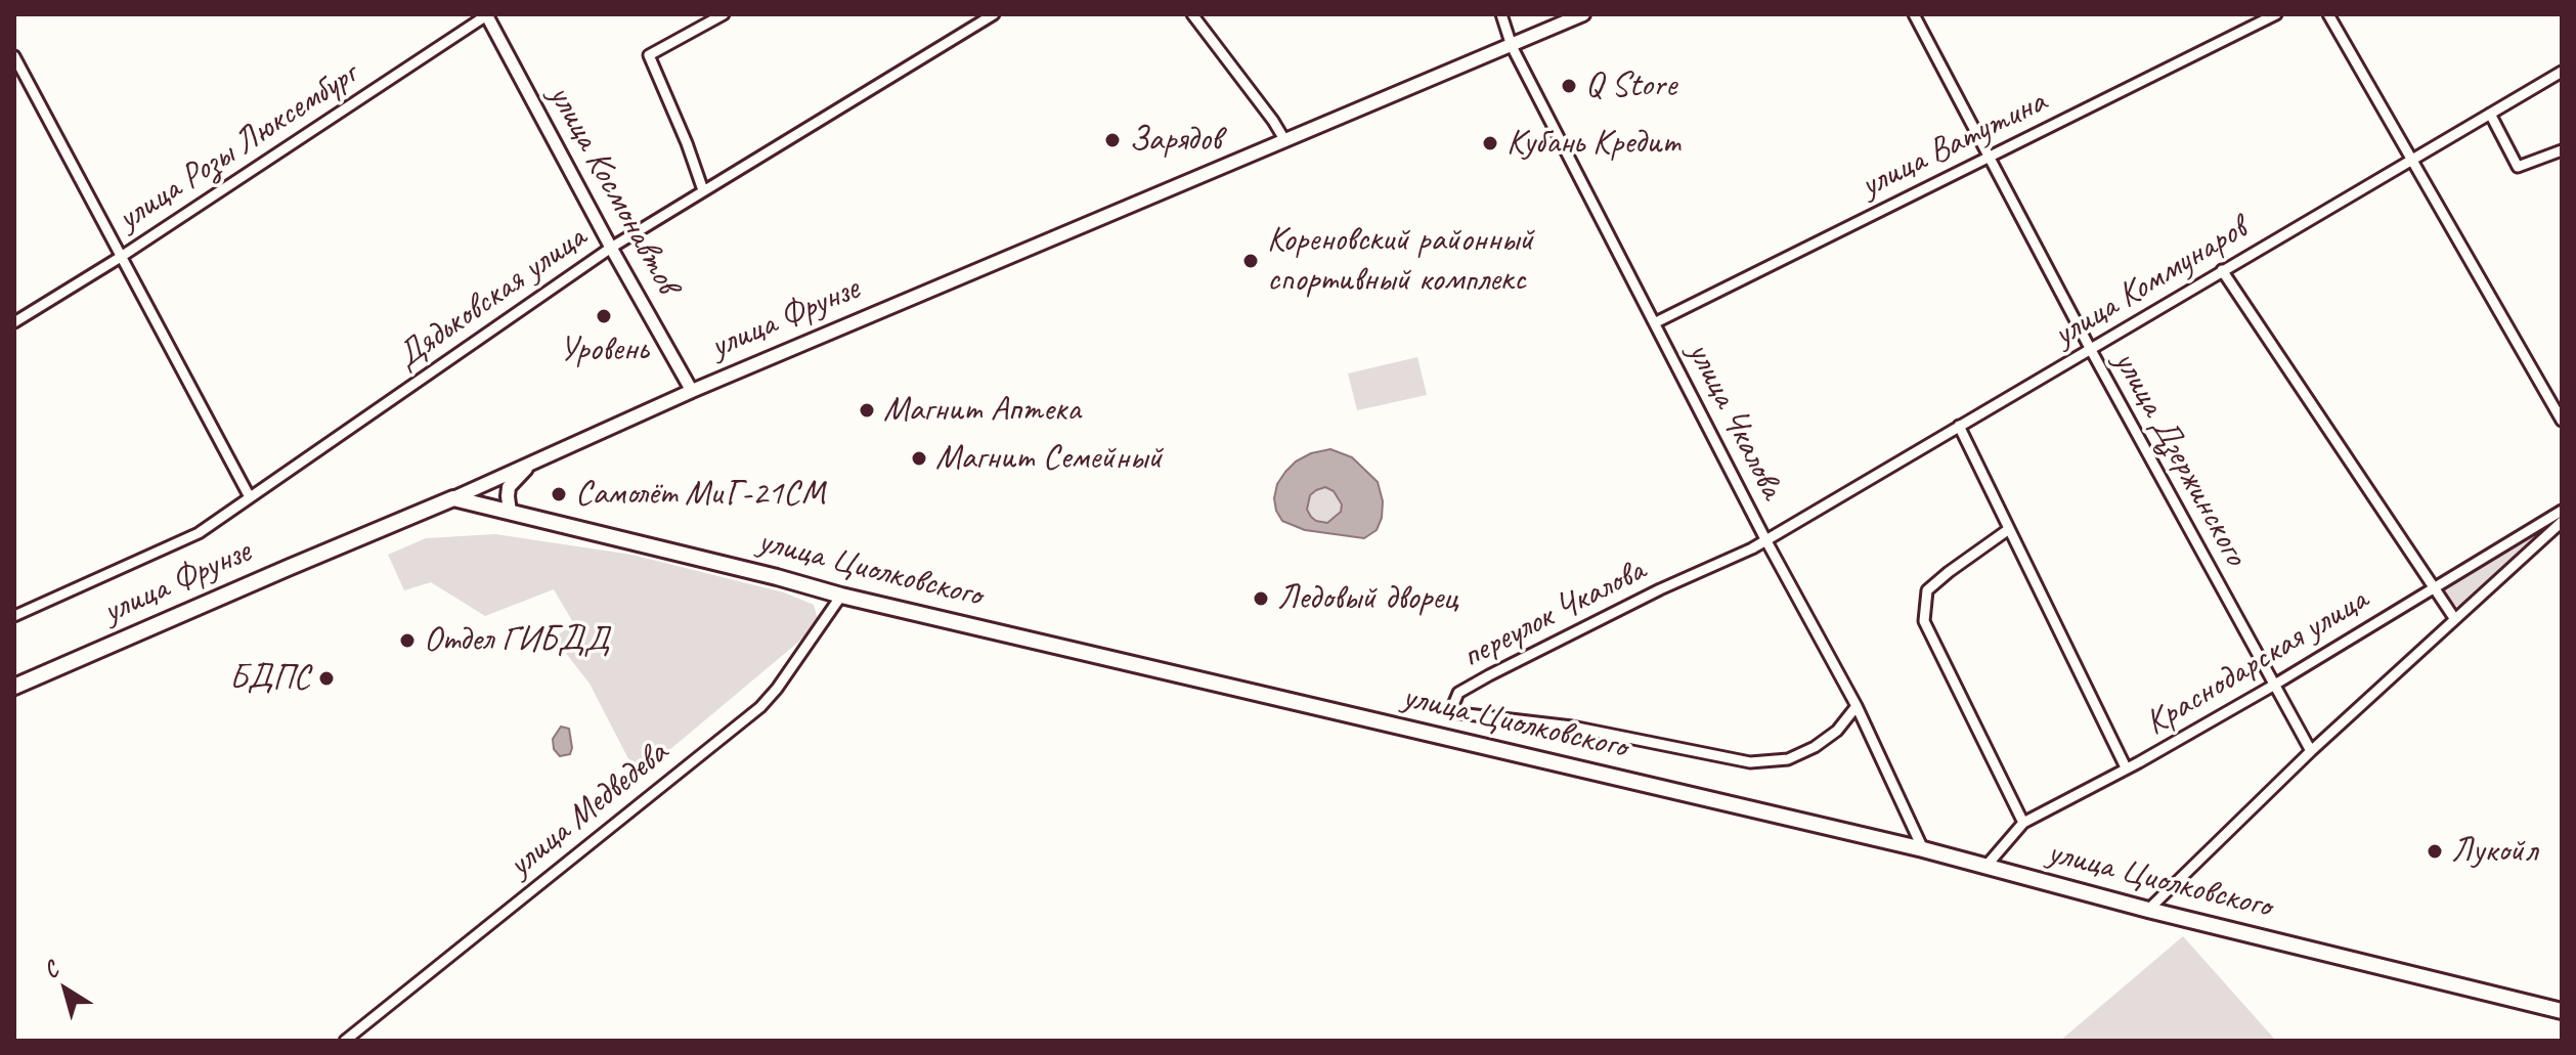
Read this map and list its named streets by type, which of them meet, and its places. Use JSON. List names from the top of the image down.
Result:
{
  "streets": {
    "main road": ["улица Фрунзе", "улица Циолковского"],
    "street": [
      "улица Ватутина",
      "улица Розы Люксембург",
      "улица Космонавтов",
      "улица Коммунаров",
      "Дядьковская улица",
      "улица Чкалова",
      "улица Дзержинского",
      "переулок Чкалова",
      "Краснодарская улица",
      "улица Медведева"
    ]
  },
  "crossings": [
    ["улица Ватутина", "улица Чкалова"],
    ["улица Ватутина", "улица Дзержинского"],
    ["улица Розы Люксембург", "улица Космонавтов"],
    ["улица Космонавтов", "Дядьковская улица"],
    ["улица Космонавтов", "улица Фрунзе"],
    ["улица Коммунаров", "улица Чкалова"],
    ["улица Коммунаров", "улица Дзержинского"],
    ["улица Коммунаров", "переулок Чкалова"],
    ["улица Фрунзе", "улица Чкалова"],
    ["улица Фрунзе", "улица Циолковского"],
    ["улица Чкалова", "улица Циолковского"],
    ["улица Чкалова", "переулок Чкалова"],
    ["улица Дзержинского", "Краснодарская улица"],
    ["улица Циолковского", "Краснодарская улица"],
    ["улица Циолковского", "улица Медведева"]
  ],
  "places": [
    "Q Store",
    "Зарядов",
    "Кубань Кредит",
    "Кореновский районный спортивный комплекс",
    "Уровень",
    "Магнит Аптека",
    "Магнит Семейный",
    "Самолёт МиГ-21СМ",
    "Ледовый дворец",
    "Отдел ГИБДД",
    "БДПС",
    "Лукойл"
  ],
  "north": "top left"
}
